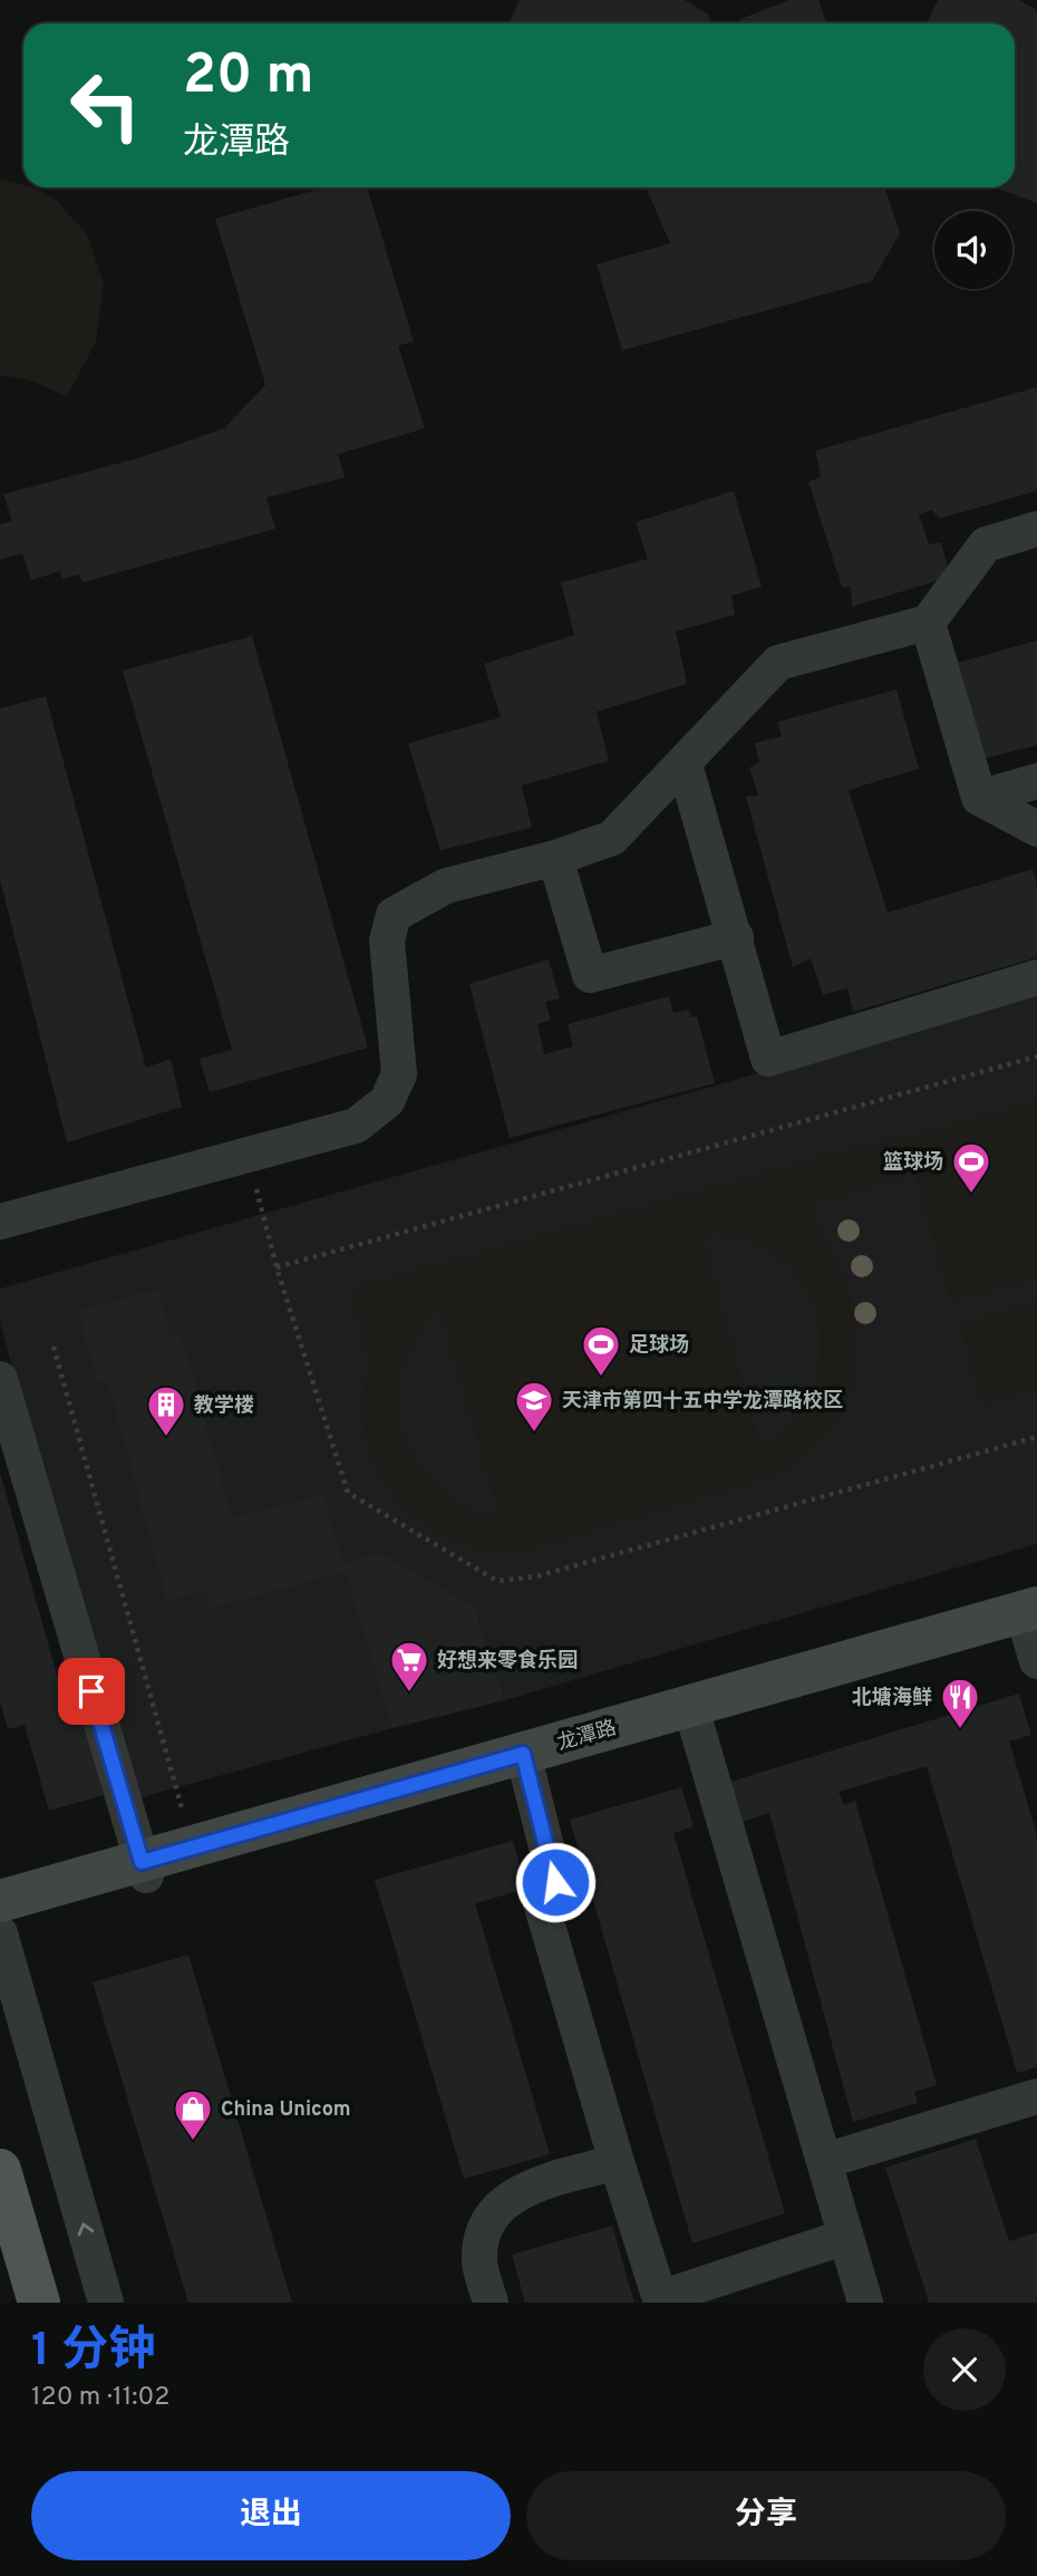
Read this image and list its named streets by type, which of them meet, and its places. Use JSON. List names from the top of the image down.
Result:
{
  "streets": {
    "street": ["龙潭路"]
  },
  "places": {
    "sports": ["篮球场", "足球场"],
    "school or university": ["天津市第四十五中学龙潭路校区"],
    "building": ["教学楼"],
    "supermarket": ["好想来零食乐园"],
    "restaurant": ["北塘海鲜"],
    "shop": ["China Unicom"]
  },
  "page": {
    "turn": ["20 m", "龙潭路"],
    "heading": ["1 分钟", "120 m · 11:02"],
    "buttons": ["退出", "分享"]
  }
}
